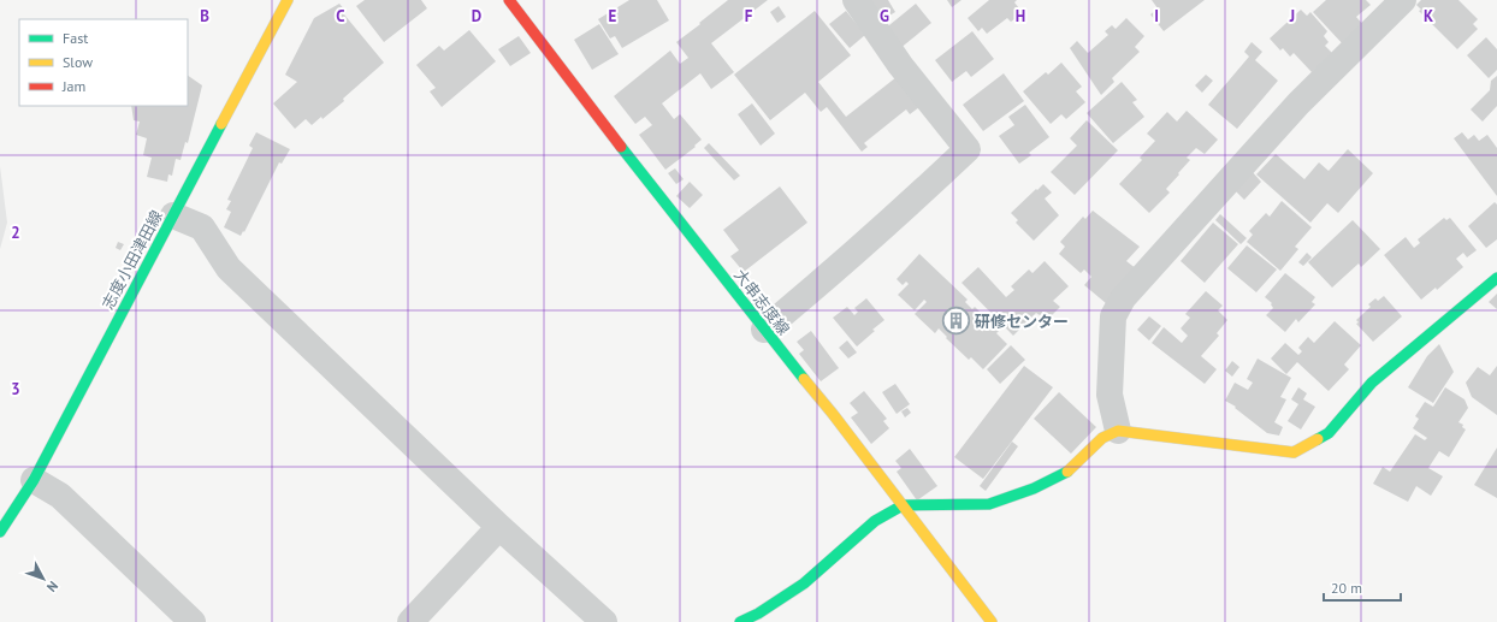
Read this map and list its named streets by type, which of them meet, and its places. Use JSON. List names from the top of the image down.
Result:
{
  "streets": {
    "main road": ["志度小田津田線", "大串志度線"]
  },
  "places": {
    "building": ["研修センター"]
  },
  "legend": ["Fast", "Slow", "Jam"],
  "scale_bar": "20 m",
  "north": "bottom right",
  "grid": {
    "columns": [
      "B",
      "C",
      "D",
      "E",
      "F",
      "G",
      "H",
      "I",
      "J",
      "K"
    ],
    "rows": ["2", "3"]
  }
}
